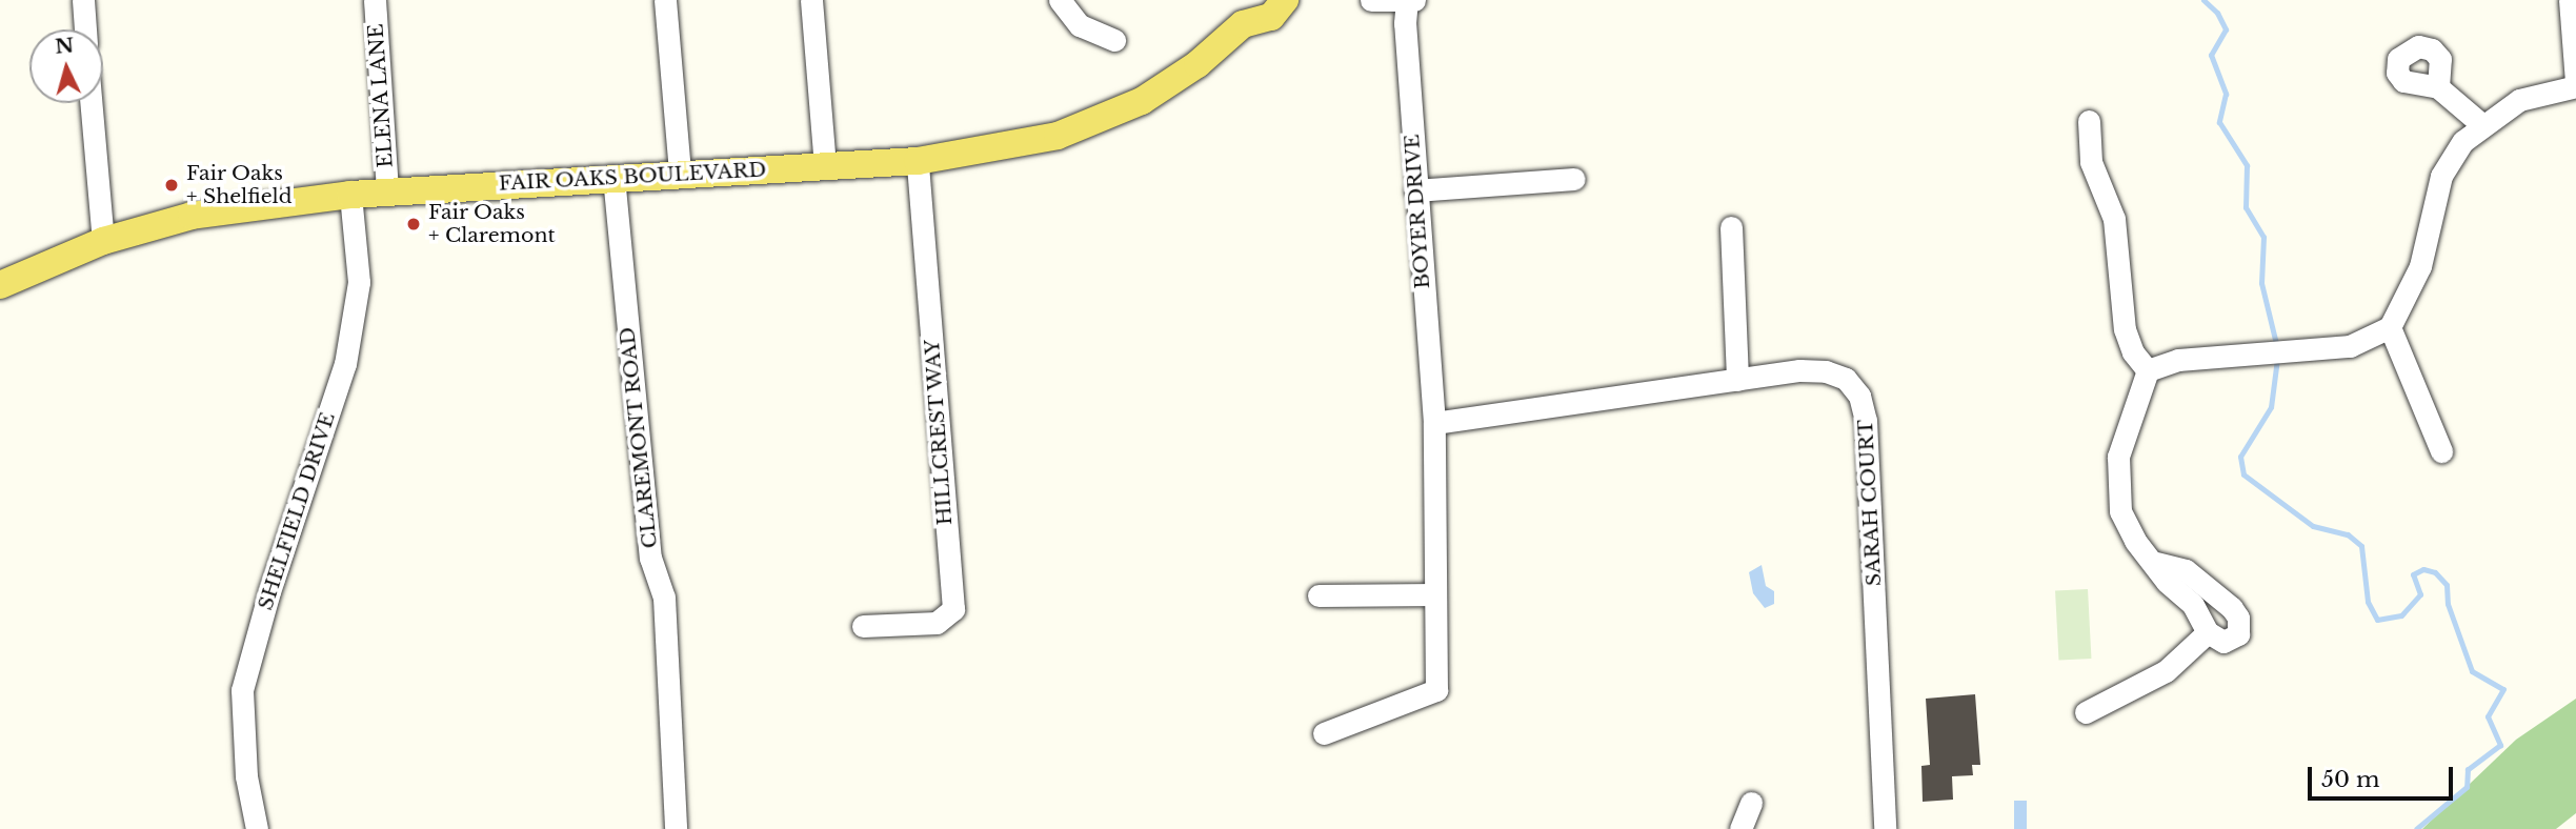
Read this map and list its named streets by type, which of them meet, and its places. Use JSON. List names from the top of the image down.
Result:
{
  "streets": {
    "main road": ["FAIR OAKS BOULEVARD"],
    "street": [
      "ELENA LANE",
      "BOYER DRIVE",
      "HILLCREST WAY",
      "CLAREMONT ROAD",
      "SARAH COURT",
      "SHELFIELD DRIVE"
    ]
  },
  "crossings": [
    ["ELENA LANE", "FAIR OAKS BOULEVARD"],
    ["FAIR OAKS BOULEVARD", "HILLCREST WAY"],
    ["FAIR OAKS BOULEVARD", "CLAREMONT ROAD"],
    ["FAIR OAKS BOULEVARD", "SHELFIELD DRIVE"],
    ["BOYER DRIVE", "SARAH COURT"]
  ],
  "places": ["Fair Oaks + Shelfield", "Fair Oaks + Claremont"],
  "scale_bar": "50 m",
  "north": "top"
}
